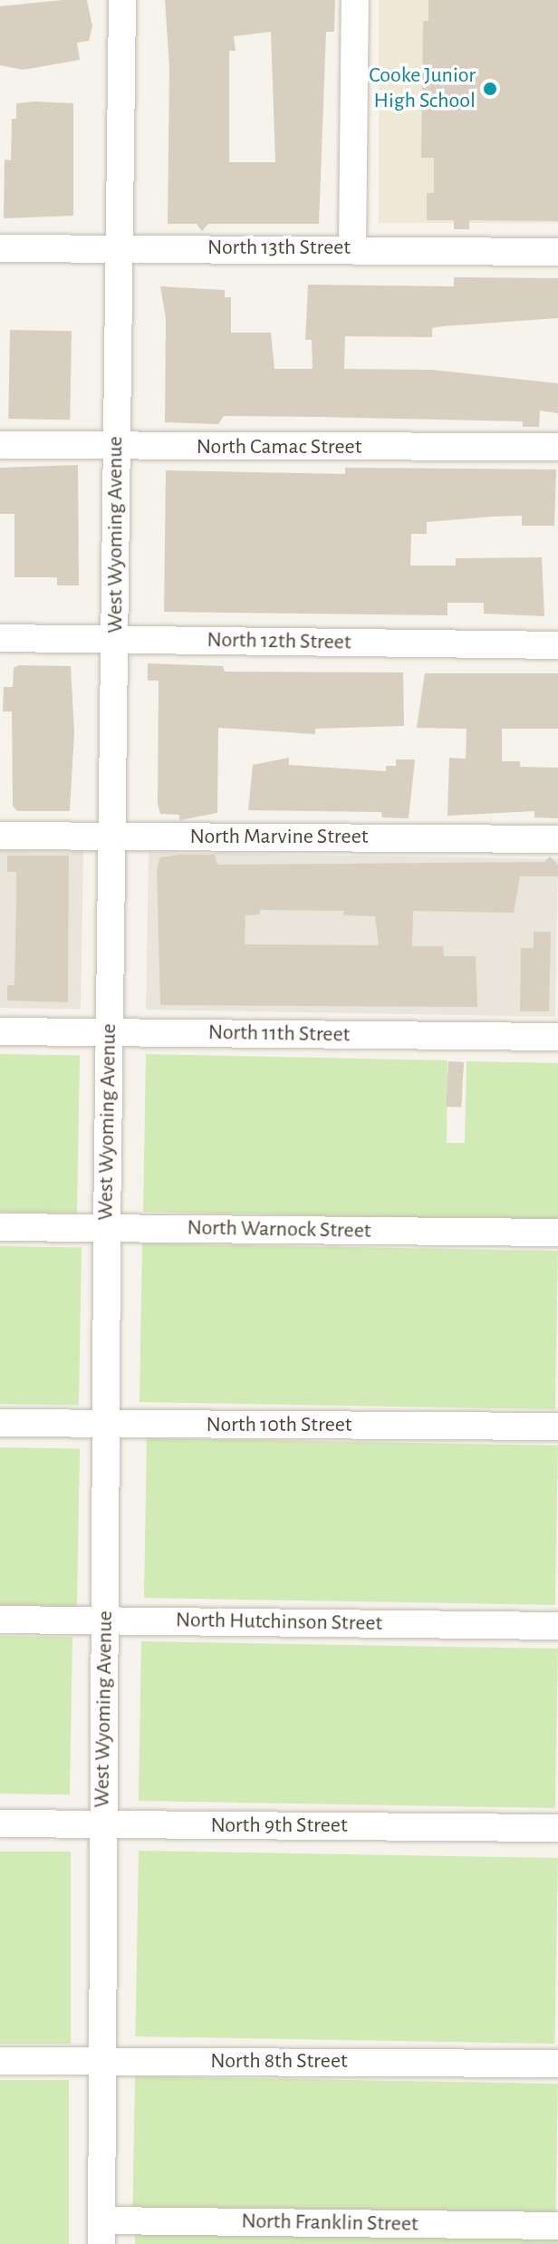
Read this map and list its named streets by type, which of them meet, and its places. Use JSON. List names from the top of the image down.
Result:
{
  "streets": {
    "street": [
      "North 13th Street",
      "North Camac Street",
      "West Wyoming Avenue",
      "North 12th Street",
      "North Marvine Street",
      "North 11th Street",
      "North Warnock Street",
      "North 10th Street",
      "North Hutchinson Street",
      "North 9th Street",
      "North 8th Street",
      "North Franklin Street"
    ]
  },
  "crossings": [
    ["North 13th Street", "West Wyoming Avenue"],
    ["North Camac Street", "West Wyoming Avenue"],
    ["West Wyoming Avenue", "North 12th Street"],
    ["West Wyoming Avenue", "North Marvine Street"],
    ["West Wyoming Avenue", "North 11th Street"],
    ["West Wyoming Avenue", "North Warnock Street"],
    ["West Wyoming Avenue", "North 10th Street"],
    ["West Wyoming Avenue", "North Hutchinson Street"],
    ["West Wyoming Avenue", "North 9th Street"],
    ["West Wyoming Avenue", "North 8th Street"],
    ["West Wyoming Avenue", "North Franklin Street"]
  ],
  "places": ["Cooke Junior High School"]
}
